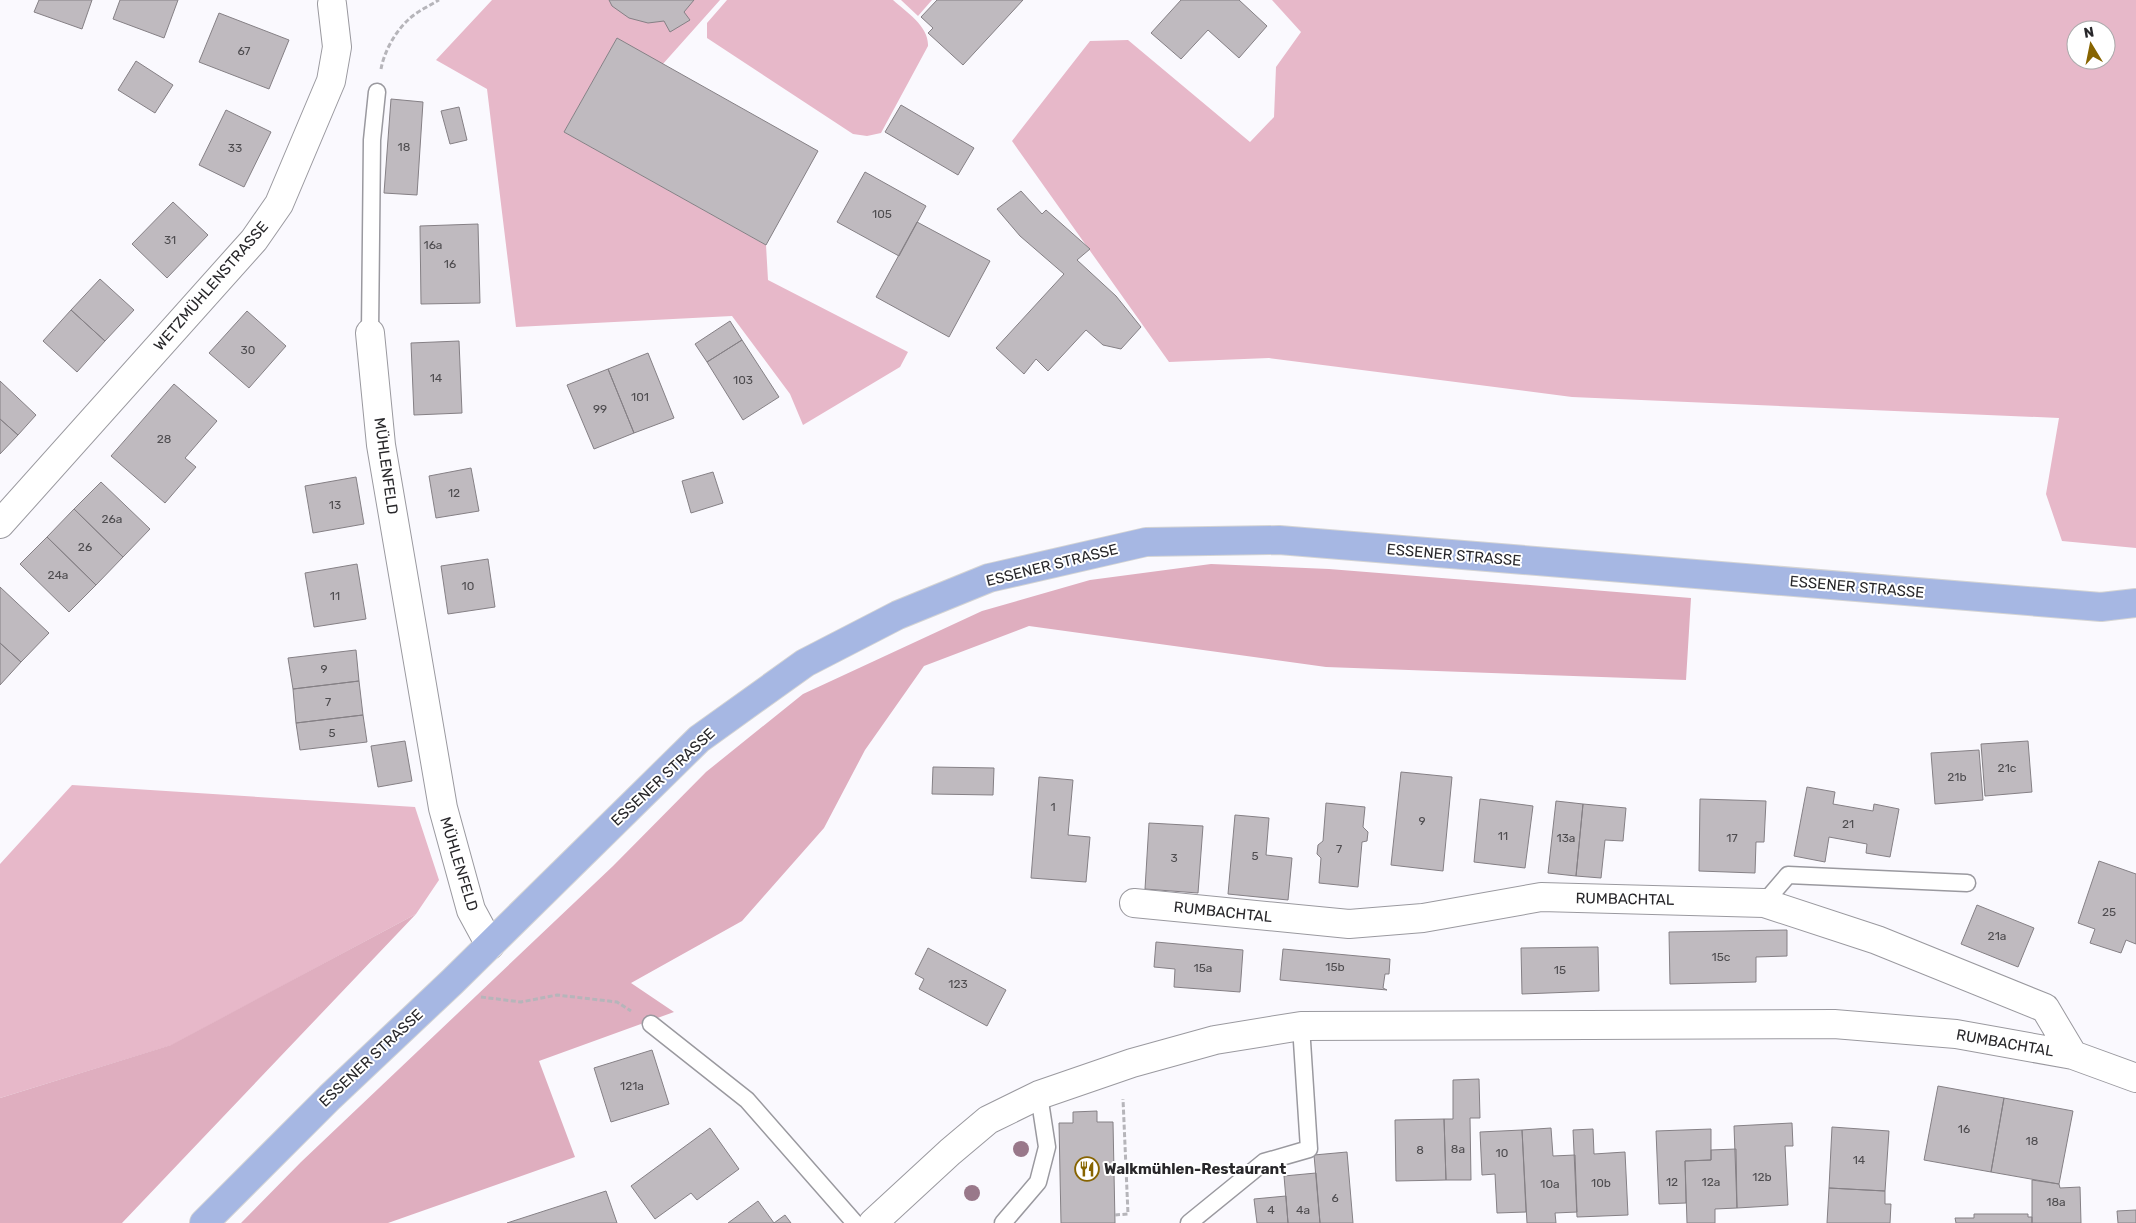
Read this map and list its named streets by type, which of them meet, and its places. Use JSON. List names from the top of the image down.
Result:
{
  "streets": {
    "main road": ["ESSENER STRASSE"],
    "street": ["WETZMÜHLENSTRASSE", "MÜHLENFELD", "RUMBACHTAL"]
  },
  "crossings": [
    ["MÜHLENFELD", "ESSENER STRASSE"]
  ],
  "places": {
    "restaurant": ["Walkmühlen-Restaurant"]
  },
  "house_numbers": [
    "67",
    "18",
    "33",
    "105",
    "31",
    "16a",
    "16",
    "30",
    "14",
    "103",
    "101",
    "99",
    "28",
    "12",
    "13",
    "26a",
    "26",
    "24a",
    "10",
    "11",
    "9",
    "7",
    "5",
    "21c",
    "21b",
    "1",
    "9",
    "21",
    "11",
    "13a",
    "17",
    "7",
    "5",
    "3",
    "25",
    "21a",
    "15c",
    "15b",
    "15a",
    "15",
    "123",
    "121a",
    "16",
    "18",
    "8a",
    "8",
    "10",
    "14",
    "12b",
    "12",
    "12a",
    "10b",
    "10a",
    "6",
    "18a",
    "4",
    "4a"
  ],
  "north": "top"
}
